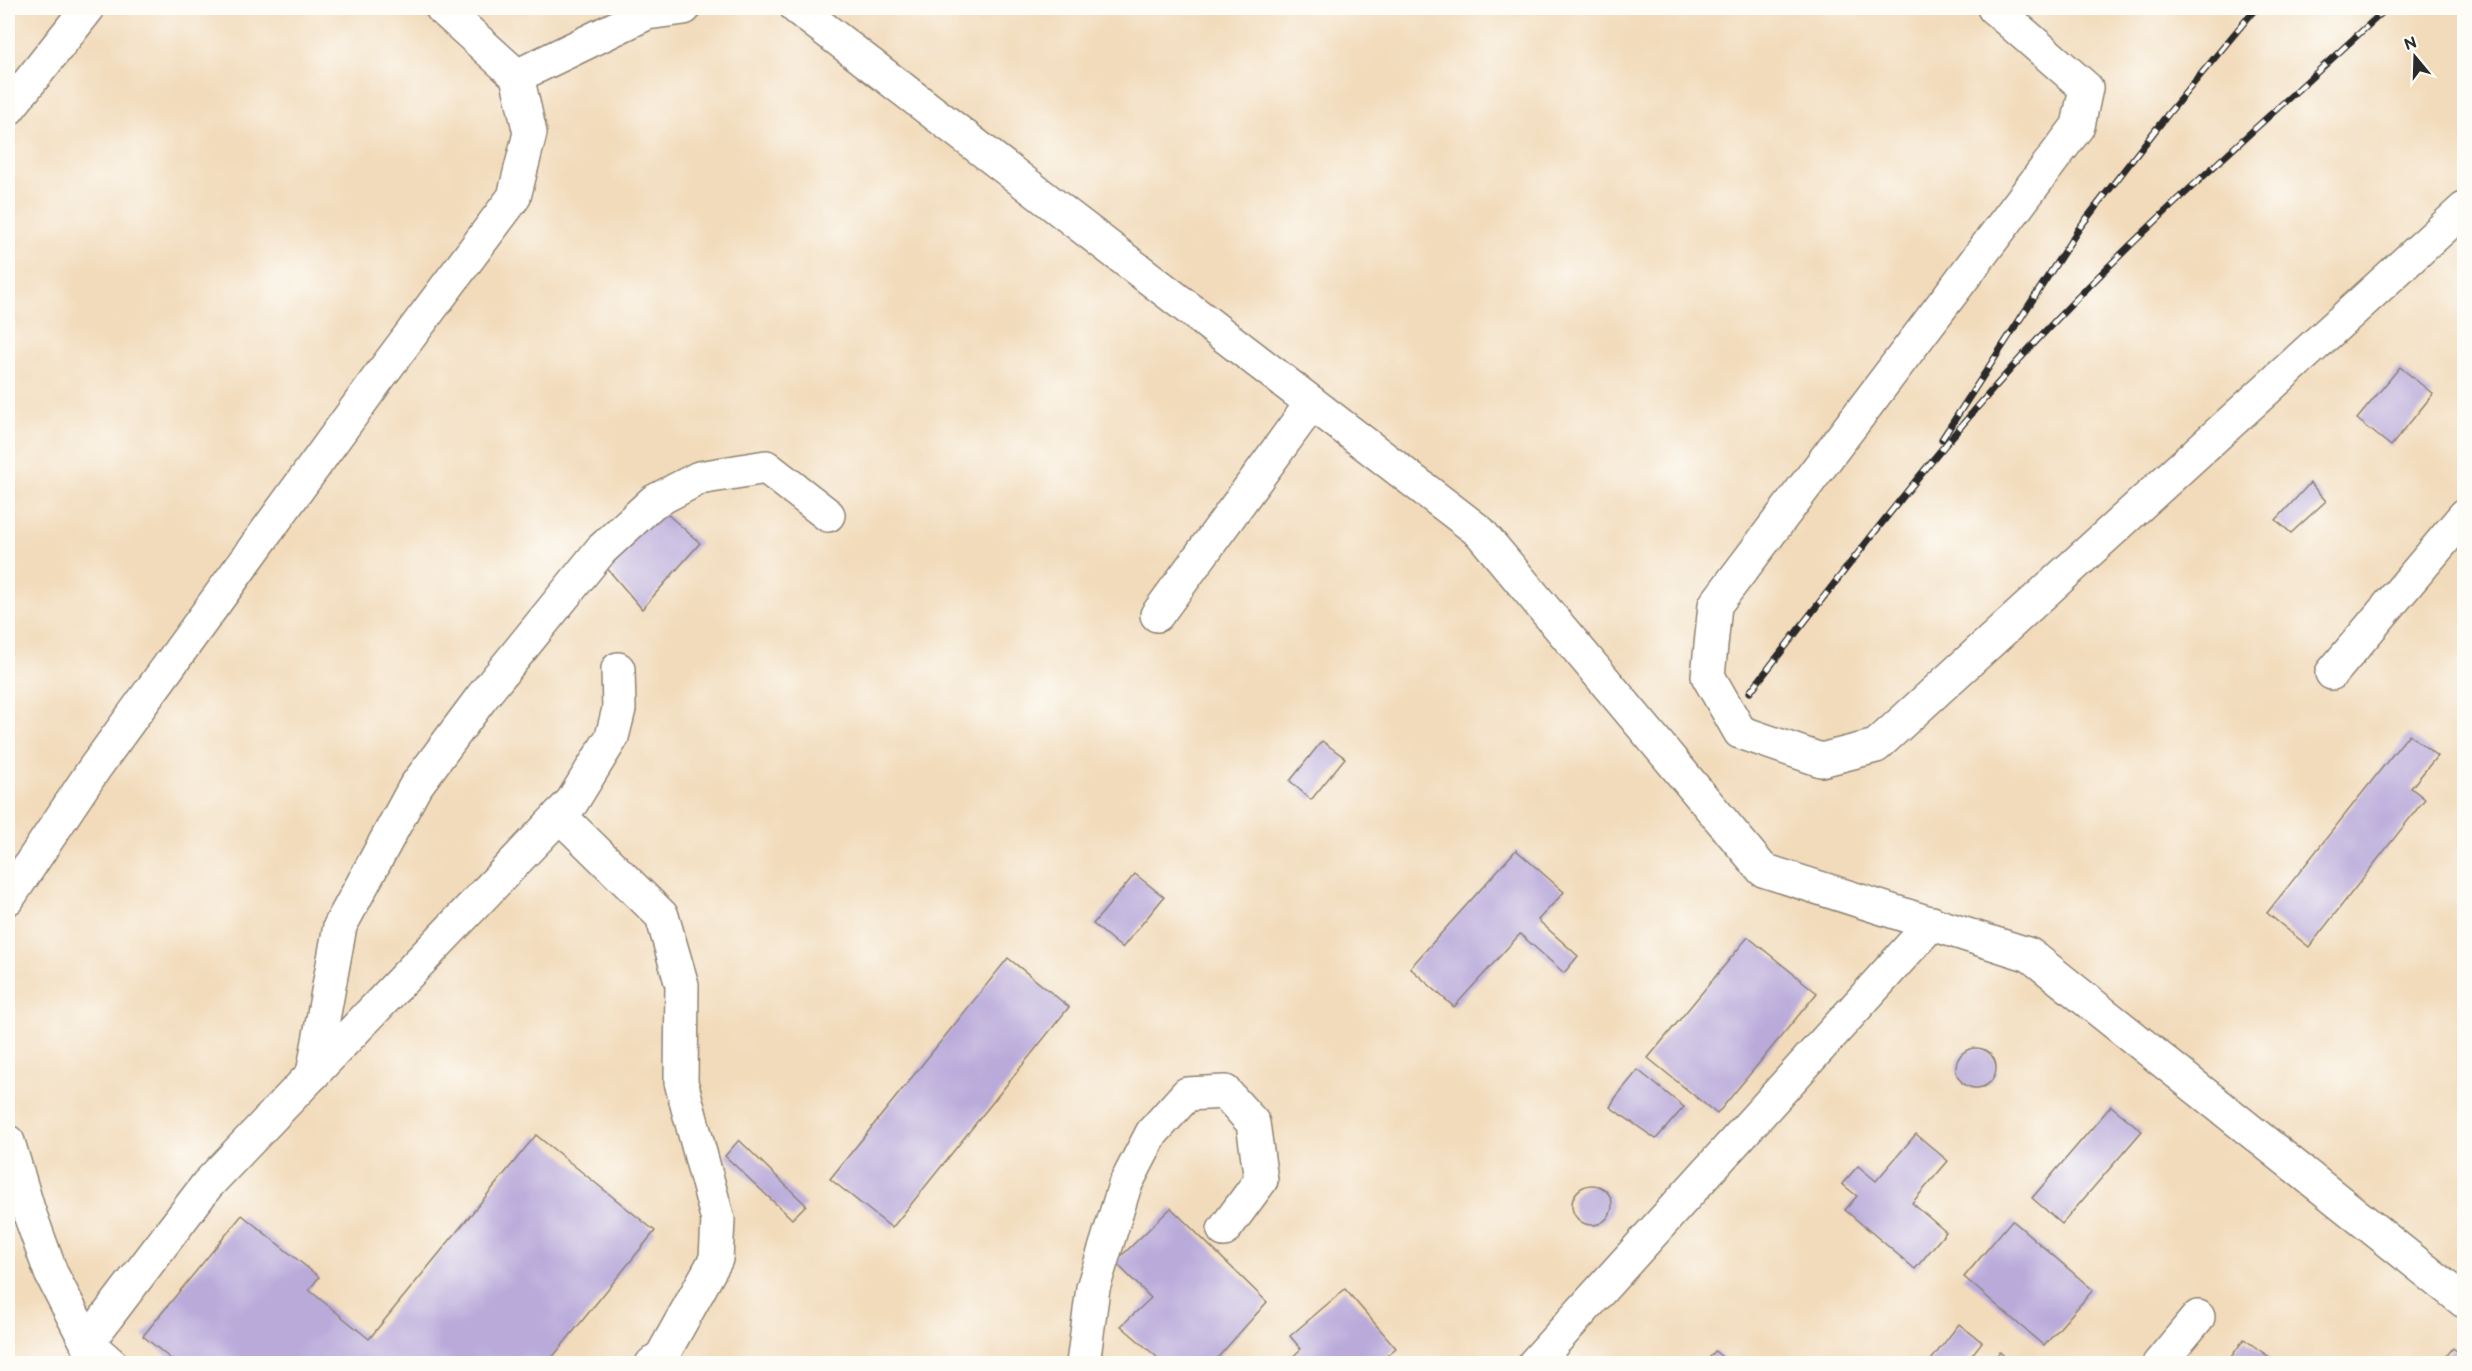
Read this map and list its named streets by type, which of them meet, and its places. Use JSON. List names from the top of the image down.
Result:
{
  "north": "top"
}
